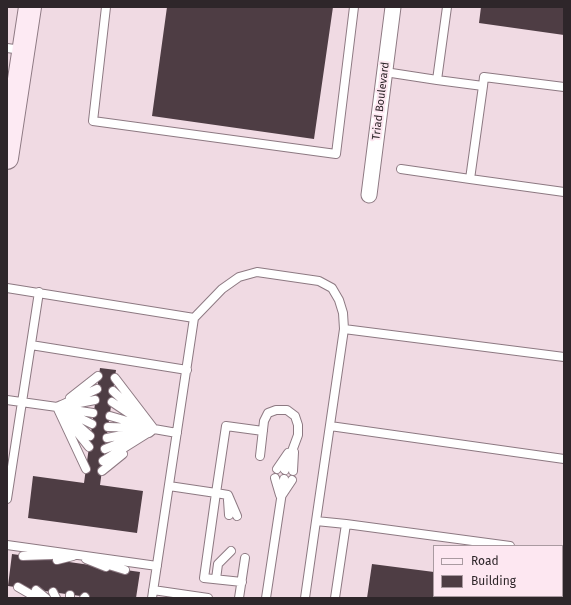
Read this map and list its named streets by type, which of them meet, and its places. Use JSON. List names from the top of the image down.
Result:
{
  "streets": {
    "street": ["Triad Boulevard"]
  },
  "legend": ["Road", "Building"]
}
